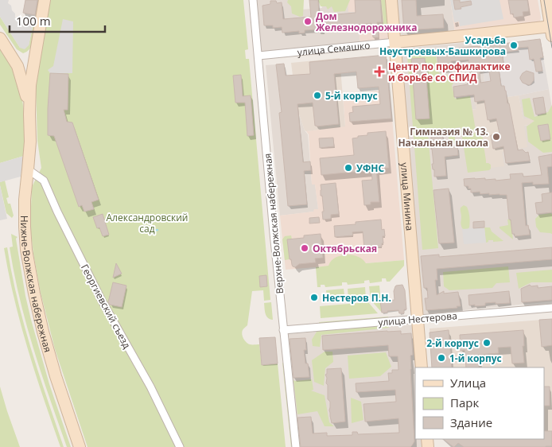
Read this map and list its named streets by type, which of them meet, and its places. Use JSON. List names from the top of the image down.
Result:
{
  "streets": {
    "street": [
      "улица Семашко",
      "улица Минина",
      "Верхне-Волжская набережная",
      "Нижне-Волжская набережная",
      "Георгиевский съезд",
      "улица Нестерова"
    ]
  },
  "crossings": [
    ["улица Семашко", "улица Минина"],
    ["улица Семашко", "Верхне-Волжская набережная"],
    ["улица Минина", "улица Нестерова"],
    ["Верхне-Волжская набережная", "улица Нестерова"],
    ["Нижне-Волжская набережная", "Георгиевский съезд"]
  ],
  "parks": ["Александровский сад"],
  "places": {
    "other": [
      "Дом Железнодорожника",
      "Усадьба Неустроевых-Башкирова",
      "5-й корпус",
      "Гимназия № 13. Начальная школа",
      "УФНС",
      "Октябрьская",
      "Нестеров П.Н.",
      "2-й корпус",
      "1-й корпус"
    ],
    "health": ["Центр по профилактике и борьбе со СПИД"]
  },
  "legend": ["Улица", "Парк", "Здание"],
  "scale_bar": "100 m"
}
